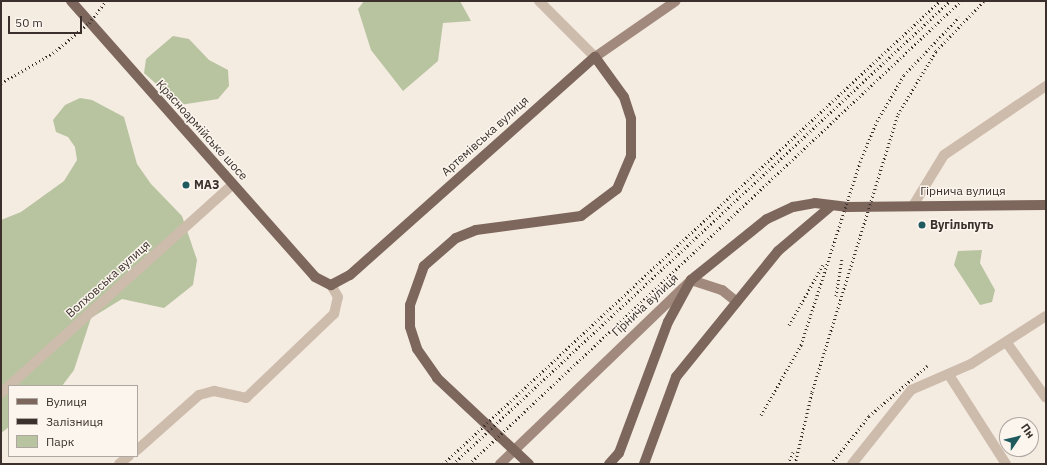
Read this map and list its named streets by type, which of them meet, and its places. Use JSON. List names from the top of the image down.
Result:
{
  "streets": {
    "main road": ["Красноармійське шосе", "Артемівська вулиця", "Гірнича вулиця"],
    "street": ["Волховська вулиця"]
  },
  "crossings": [
    ["Красноармійське шосе", "Артемівська вулиця"],
    ["Красноармійське шосе", "Волховська вулиця"]
  ],
  "places": ["МАЗ", "Вугільпуть"],
  "legend": ["Вулиця", "Залізниця", "Парк"],
  "scale_bar": "50 m",
  "north": "top right"
}
